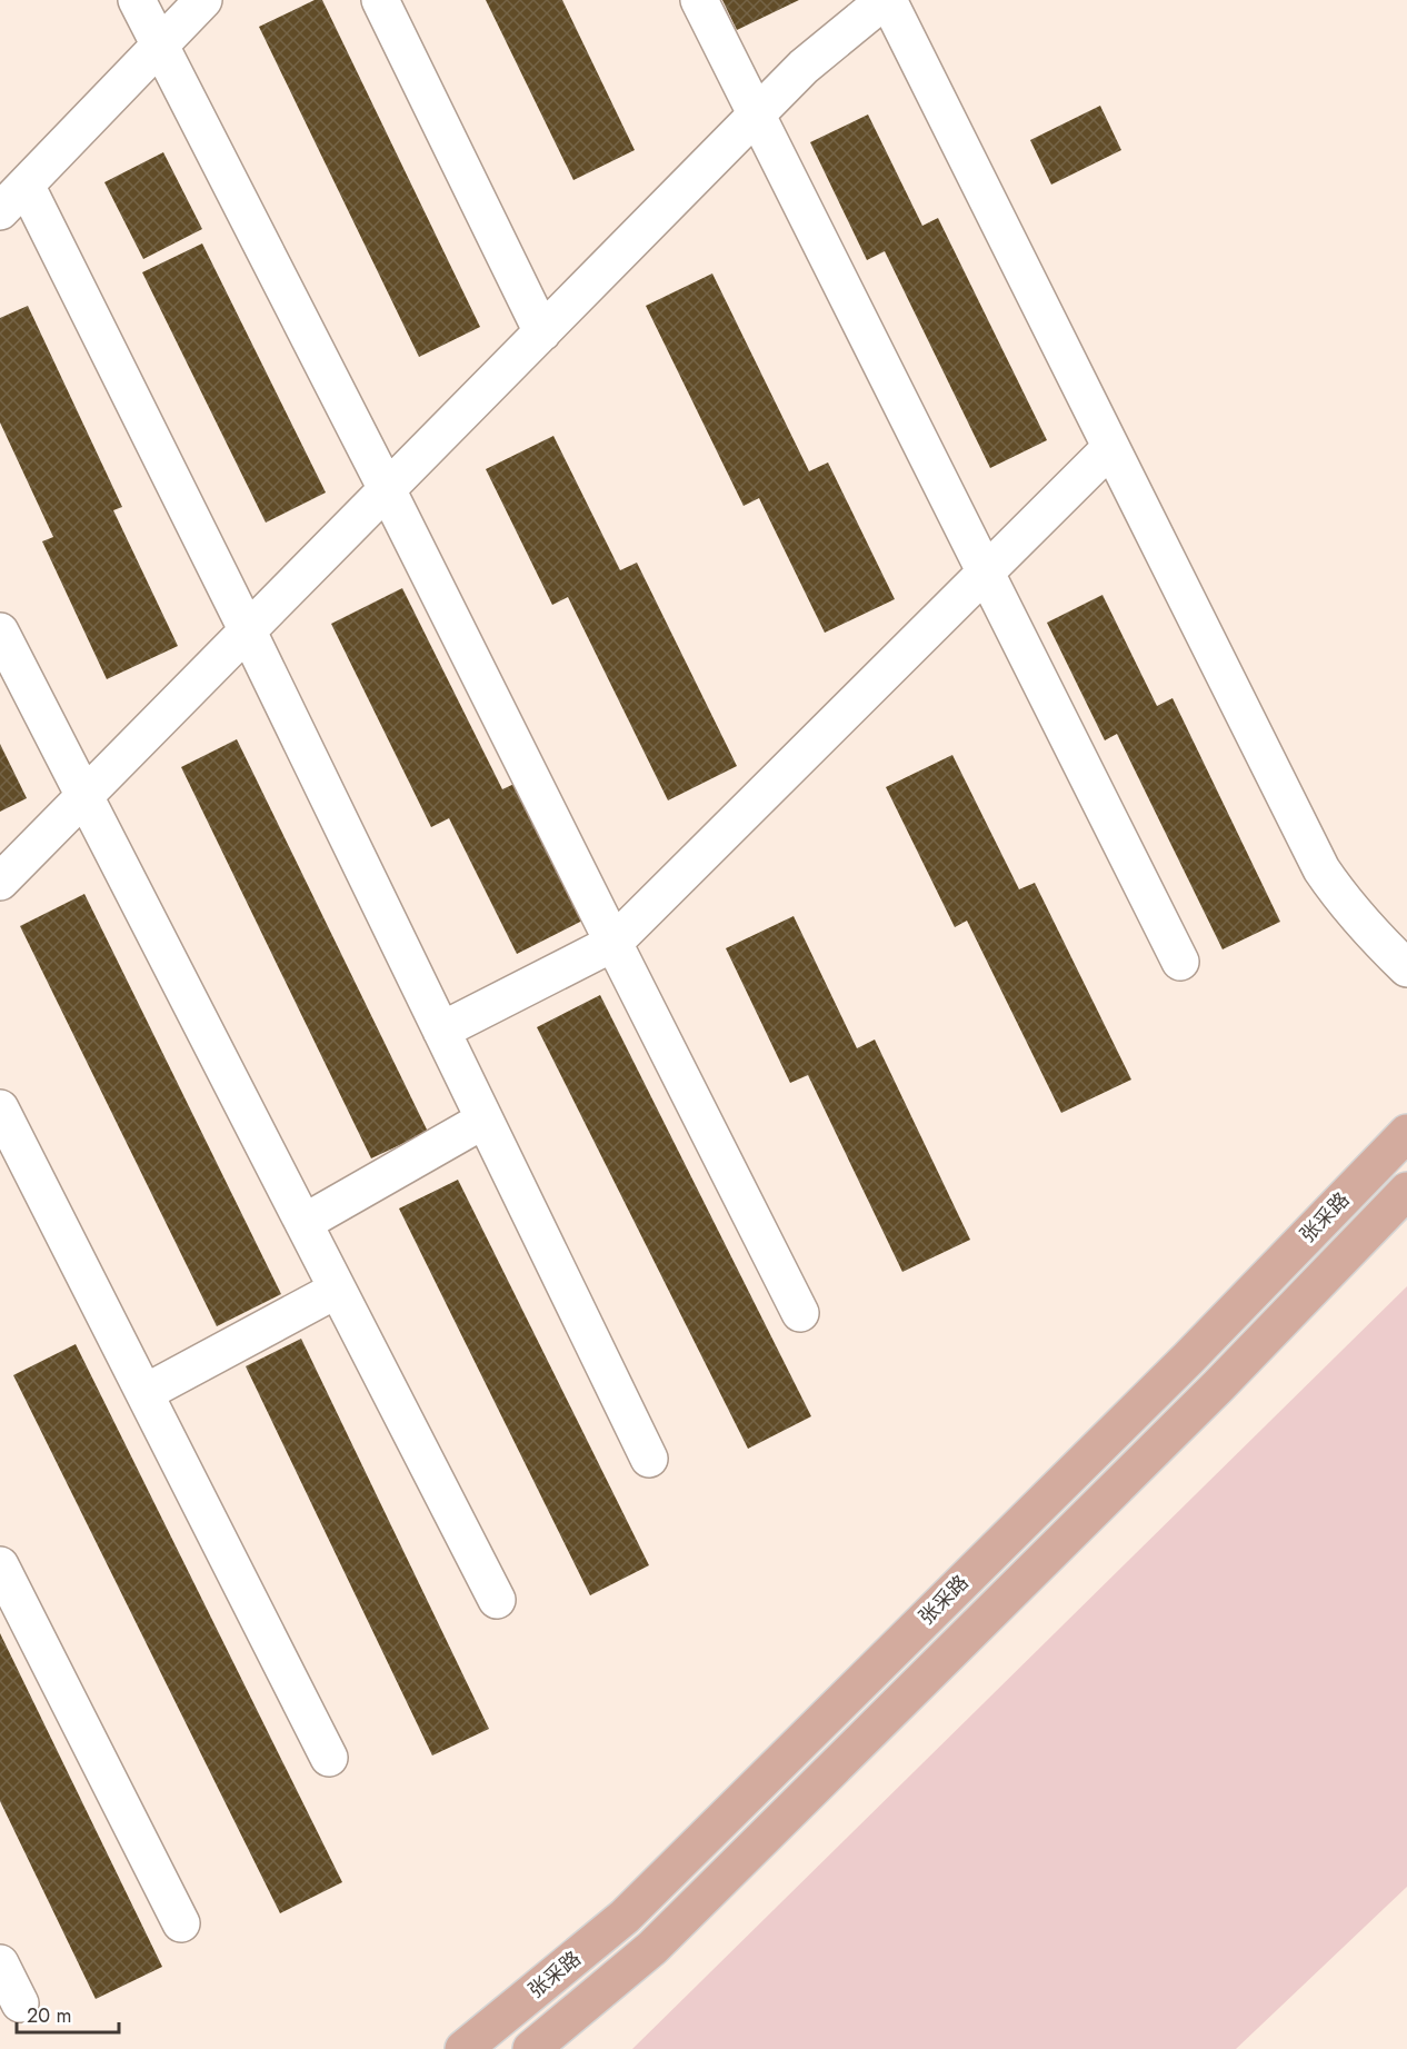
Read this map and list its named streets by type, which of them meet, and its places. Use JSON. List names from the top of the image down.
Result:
{
  "streets": {
    "main road": ["张采路"]
  },
  "scale_bar": "20 m"
}
